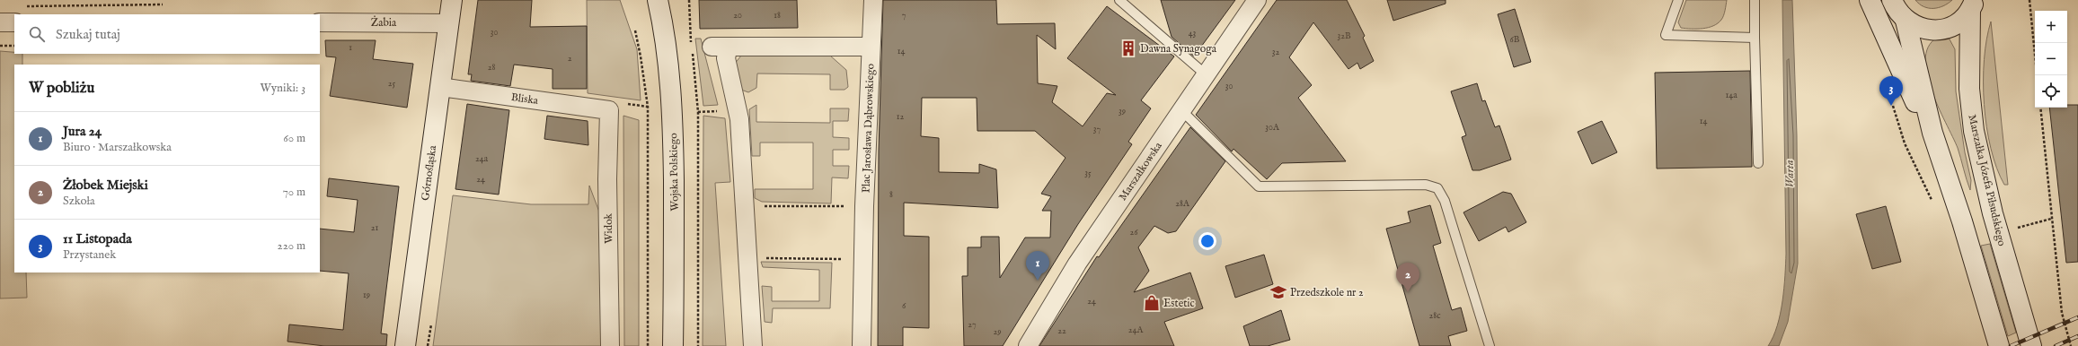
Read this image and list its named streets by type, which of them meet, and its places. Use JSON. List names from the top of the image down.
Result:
{
  "streets": {
    "street": [
      "Żabia",
      "Bliska",
      "Plac Jarosława Dąbrowskiego",
      "Marszałkowska",
      "Wojska Polskiego",
      "Górnośląska",
      "Marszałka Józefa Piłsudskiego",
      "Widok"
    ]
  },
  "crossings": [
    ["Żabia", "Górnośląska"],
    ["Bliska", "Górnośląska"],
    ["Bliska", "Widok"]
  ],
  "water": ["Warta"],
  "places": {
    "building": ["Dawna Synagoga"],
    "school or university": ["Przedszkole nr 2"],
    "shop": ["Estetic"]
  },
  "house_numbers": [
    "20",
    "18",
    "7",
    "30",
    "43",
    "32B",
    "6B",
    "1",
    "14",
    "32",
    "2",
    "28",
    "25",
    "30",
    "14a",
    "39",
    "12",
    "14",
    "30A",
    "37",
    "24a",
    "35",
    "24",
    "8",
    "28A",
    "21",
    "26",
    "19",
    "24",
    "6",
    "28c",
    "27",
    "24A",
    "22",
    "29"
  ],
  "page": {
    "map_buttons": ["+", "−"],
    "search": "Szukaj tutaj",
    "heading": ["W pobliżu", "Wyniki: 3"],
    "pins": ["3", "1", "2"],
    "list": [
      {
        "mark": "1",
        "name": "Jura 24",
        "note": "Biuro · Marszałkowska",
        "value": "60 m"
      },
      {
        "mark": "2",
        "name": "Żłobek Miejski",
        "note": "Szkoła",
        "value": "70 m"
      },
      {
        "mark": "3",
        "name": "11 Listopada",
        "note": "Przystanek",
        "value": "220 m"
      }
    ]
  }
}
